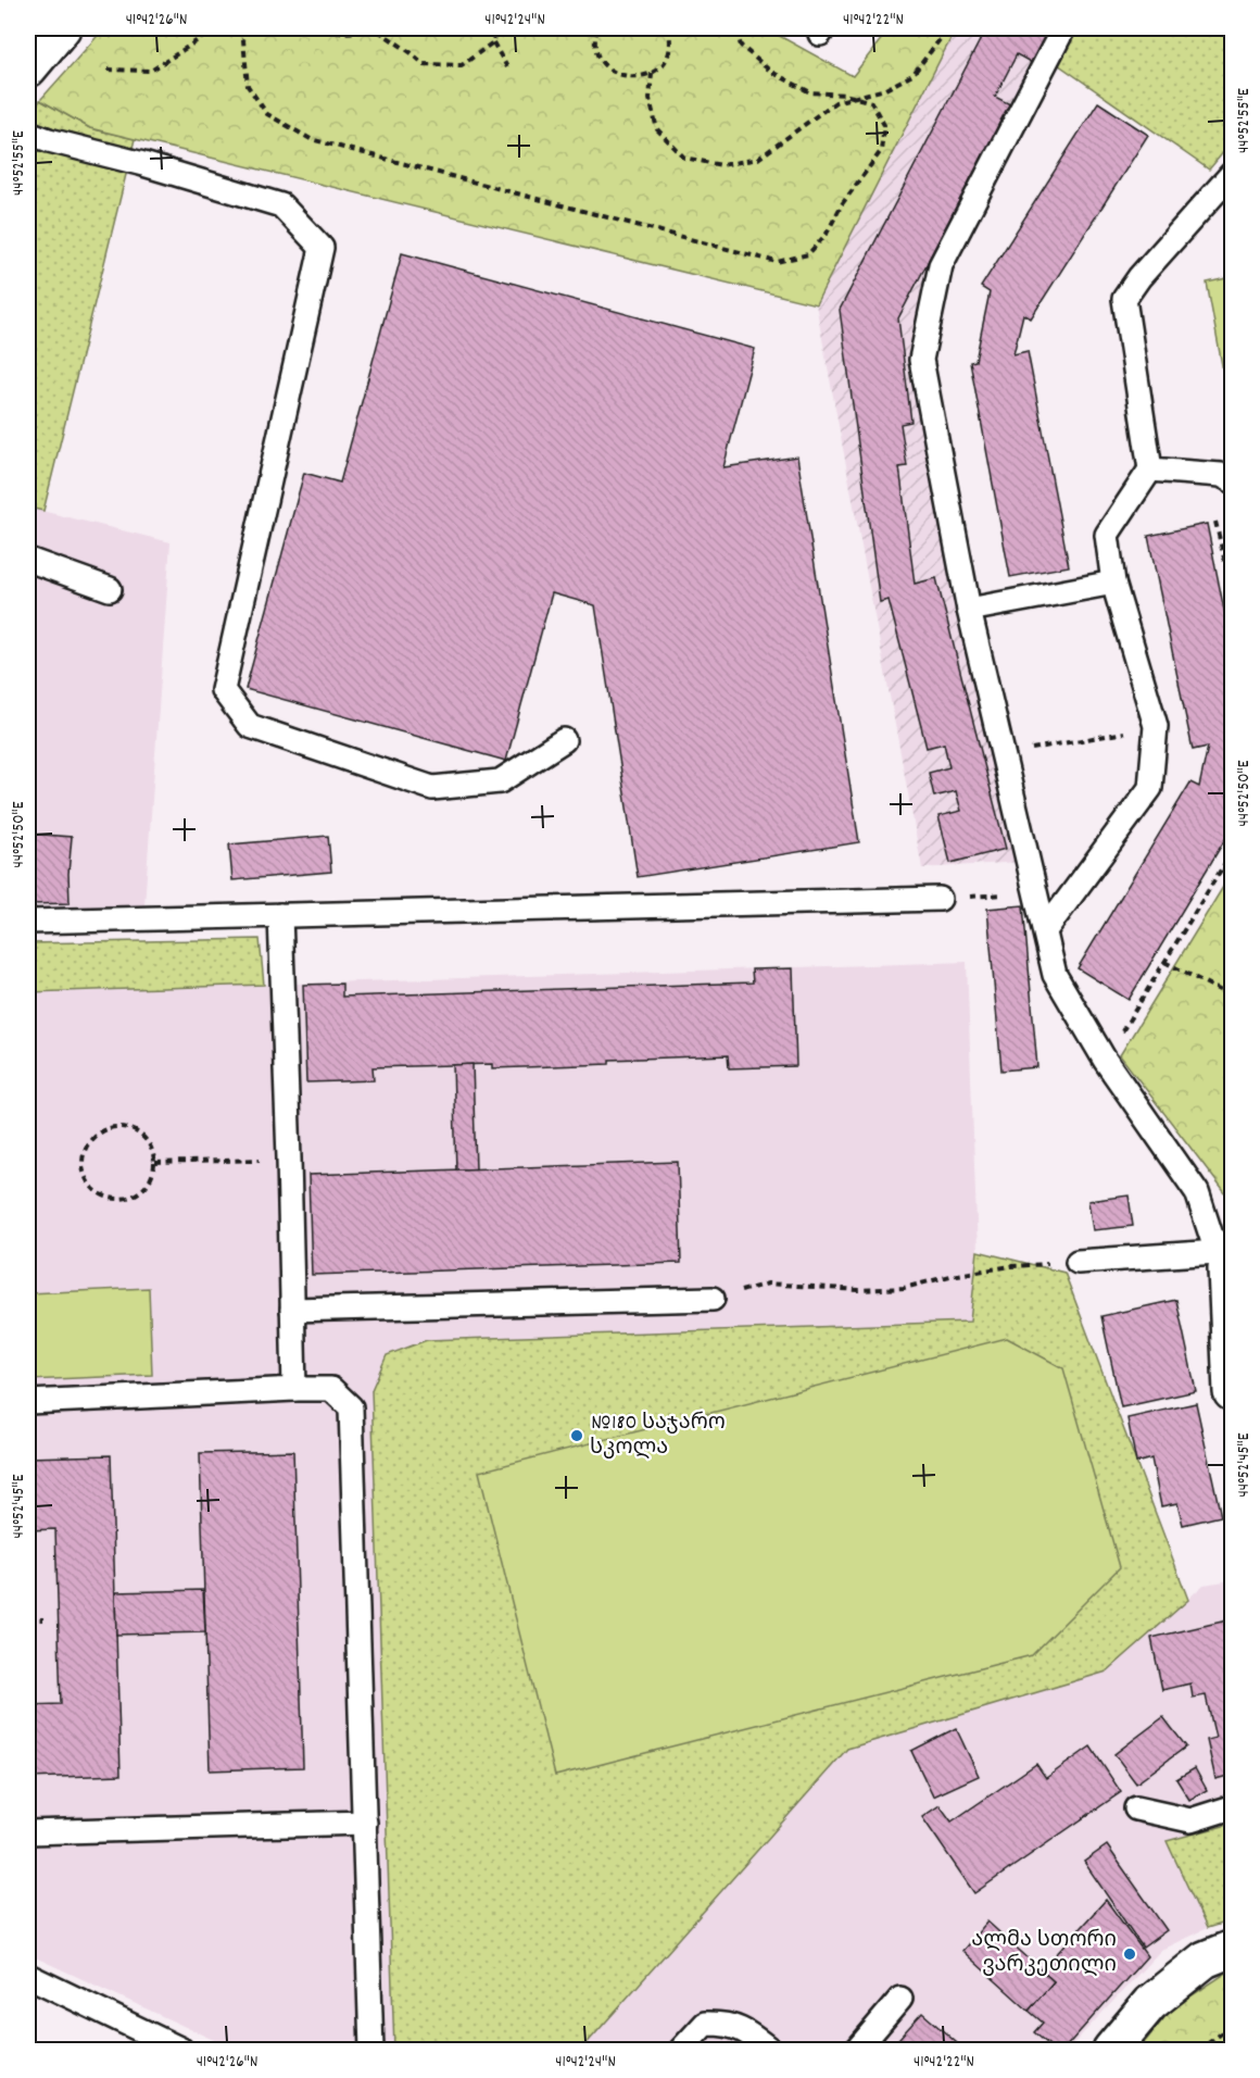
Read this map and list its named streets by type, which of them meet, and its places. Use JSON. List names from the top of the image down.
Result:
{
  "places": ["№180 საჯარო სკოლა", "ალმა სთორი ვარკეთილი"],
  "coordinates": [
    "41°42'26\"N",
    "41°42'24\"N",
    "41°42'22\"N",
    "44°52'55\"E",
    "44°52'50\"E",
    "44°52'45\"E"
  ]
}
